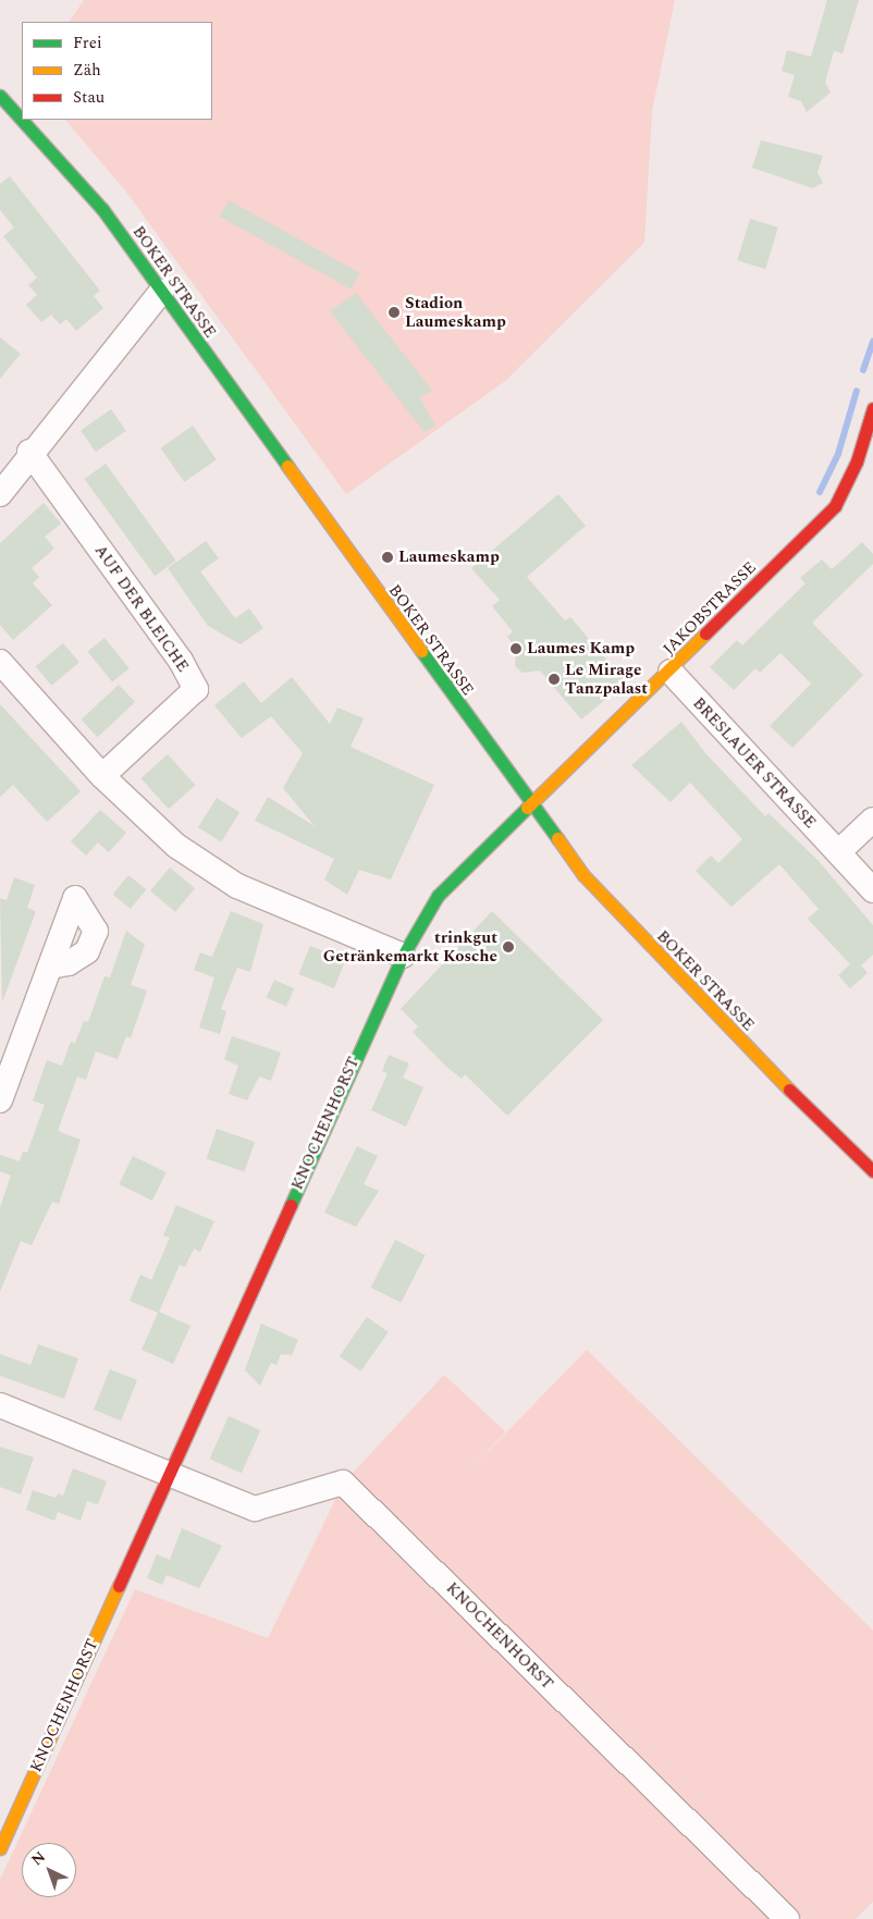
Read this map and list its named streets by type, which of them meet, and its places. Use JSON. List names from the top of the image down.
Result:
{
  "streets": {
    "street": [
      "BOKER STRASSE",
      "AUF DER BLEICHE",
      "JAKOBSTRASSE",
      "BRESLAUER STRASSE",
      "KNOCHENHORST"
    ]
  },
  "crossings": [
    ["BOKER STRASSE", "JAKOBSTRASSE"],
    ["BOKER STRASSE", "KNOCHENHORST"],
    ["JAKOBSTRASSE", "BRESLAUER STRASSE"],
    ["JAKOBSTRASSE", "KNOCHENHORST"]
  ],
  "places": [
    "Stadion Laumeskamp",
    "Laumeskamp",
    "Laumes Kamp",
    "Le Mirage Tanzpalast",
    "trinkgut Getränkemarkt Kosche"
  ],
  "legend": ["Frei", "Zäh", "Stau"],
  "north": "top left"
}
